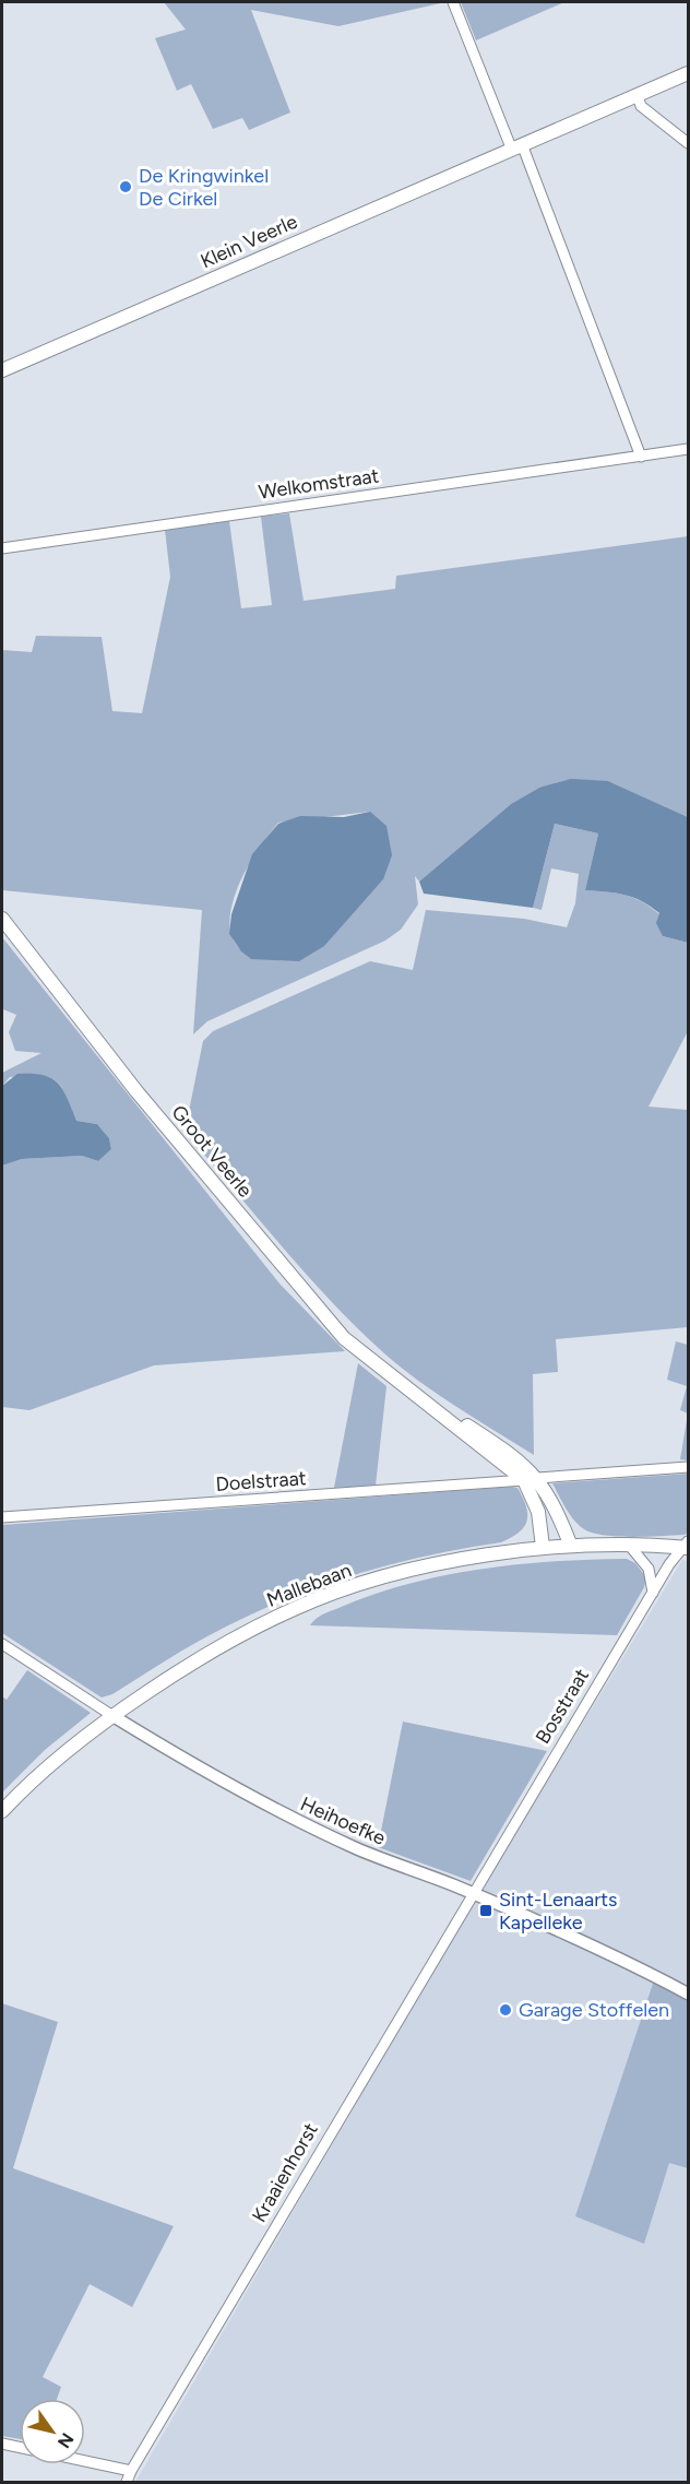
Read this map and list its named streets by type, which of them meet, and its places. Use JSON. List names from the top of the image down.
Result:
{
  "streets": {
    "main road": ["Klein Veerle", "Groot Veerle", "Mallebaan"],
    "street": [
      "Welkomstraat",
      "Doelstraat",
      "Bosstraat",
      "Heihoefke",
      "Kraaienhorst"
    ]
  },
  "crossings": [
    ["Groot Veerle", "Doelstraat"],
    ["Groot Veerle", "Mallebaan"],
    ["Mallebaan", "Bosstraat"],
    ["Mallebaan", "Heihoefke"],
    ["Bosstraat", "Heihoefke"],
    ["Bosstraat", "Kraaienhorst"],
    ["Heihoefke", "Kraaienhorst"]
  ],
  "places": {
    "other": ["De Kringwinkel De Cirkel", "Garage Stoffelen"],
    "transit": ["Sint-Lenaarts Kapelleke"]
  },
  "north": "bottom right"
}
